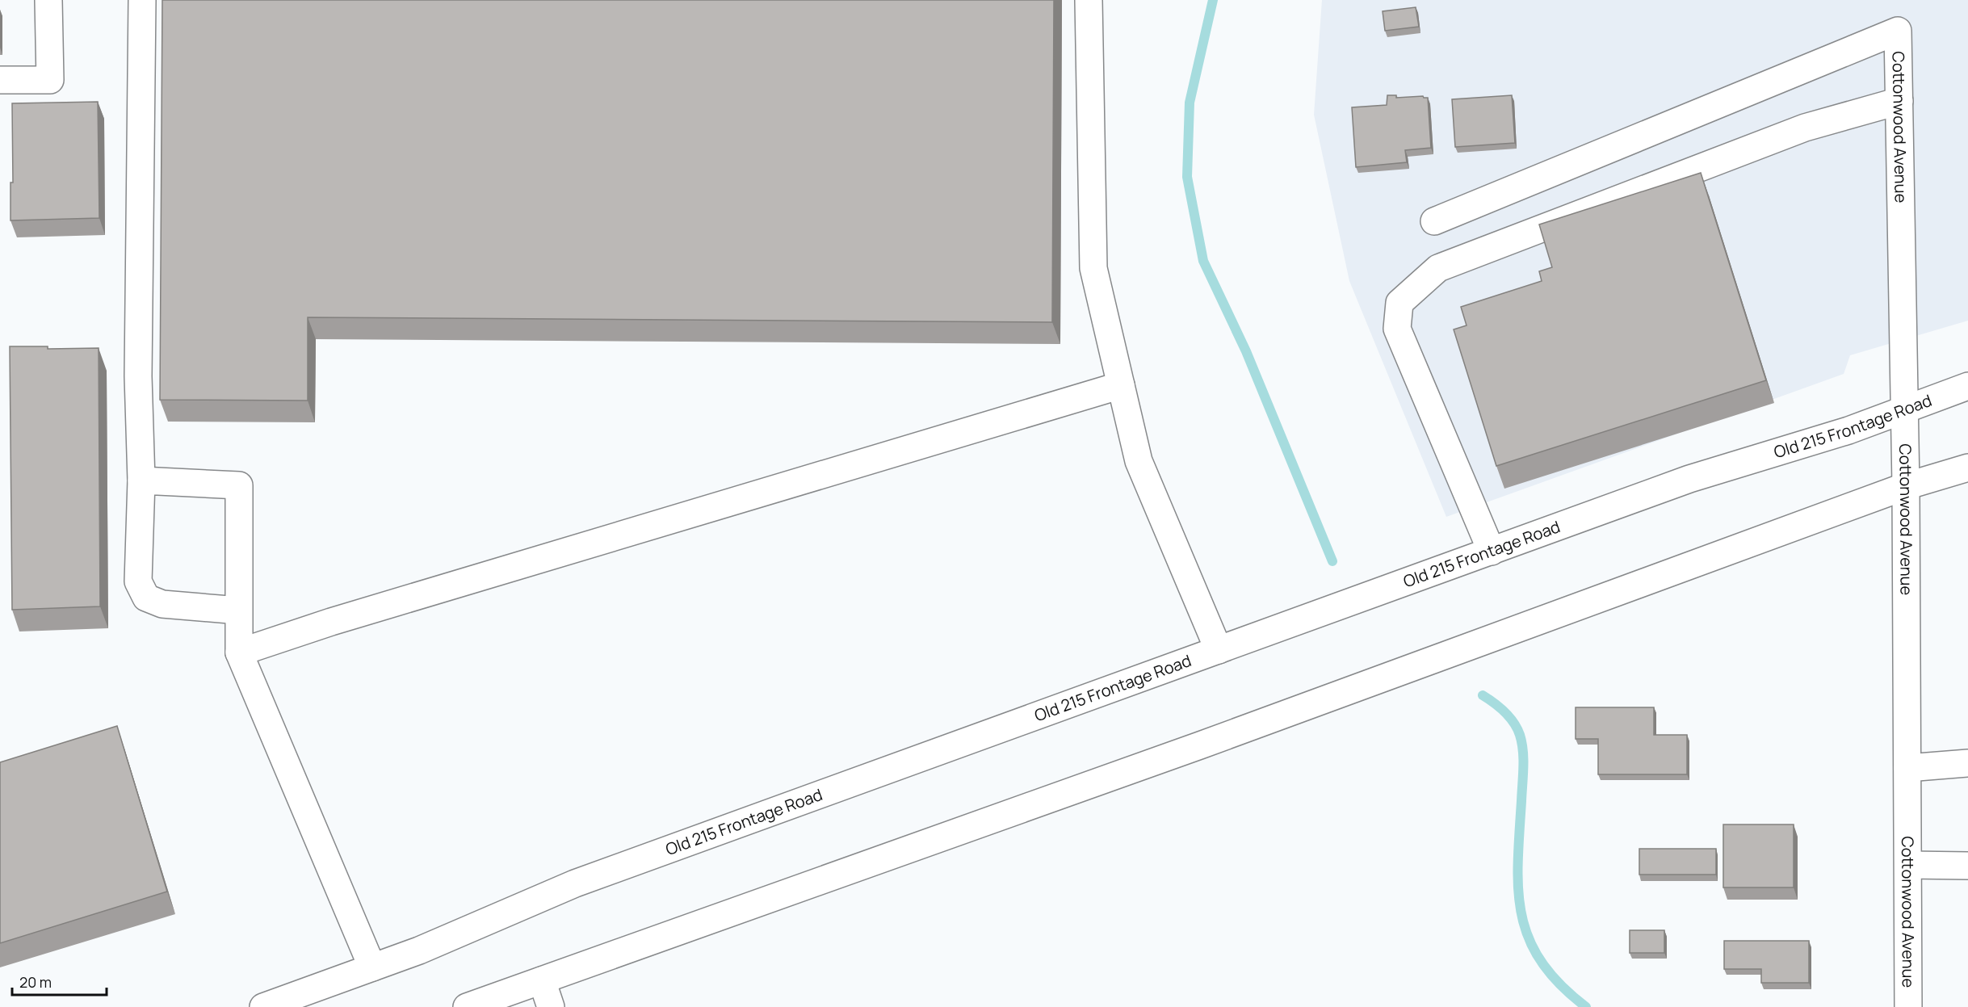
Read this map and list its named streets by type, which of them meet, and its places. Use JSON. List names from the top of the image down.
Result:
{
  "streets": {
    "street": ["Cottonwood Avenue", "Old 215 Frontage Road"]
  },
  "crossings": [
    ["Cottonwood Avenue", "Old 215 Frontage Road"]
  ],
  "scale_bar": "20 m"
}
